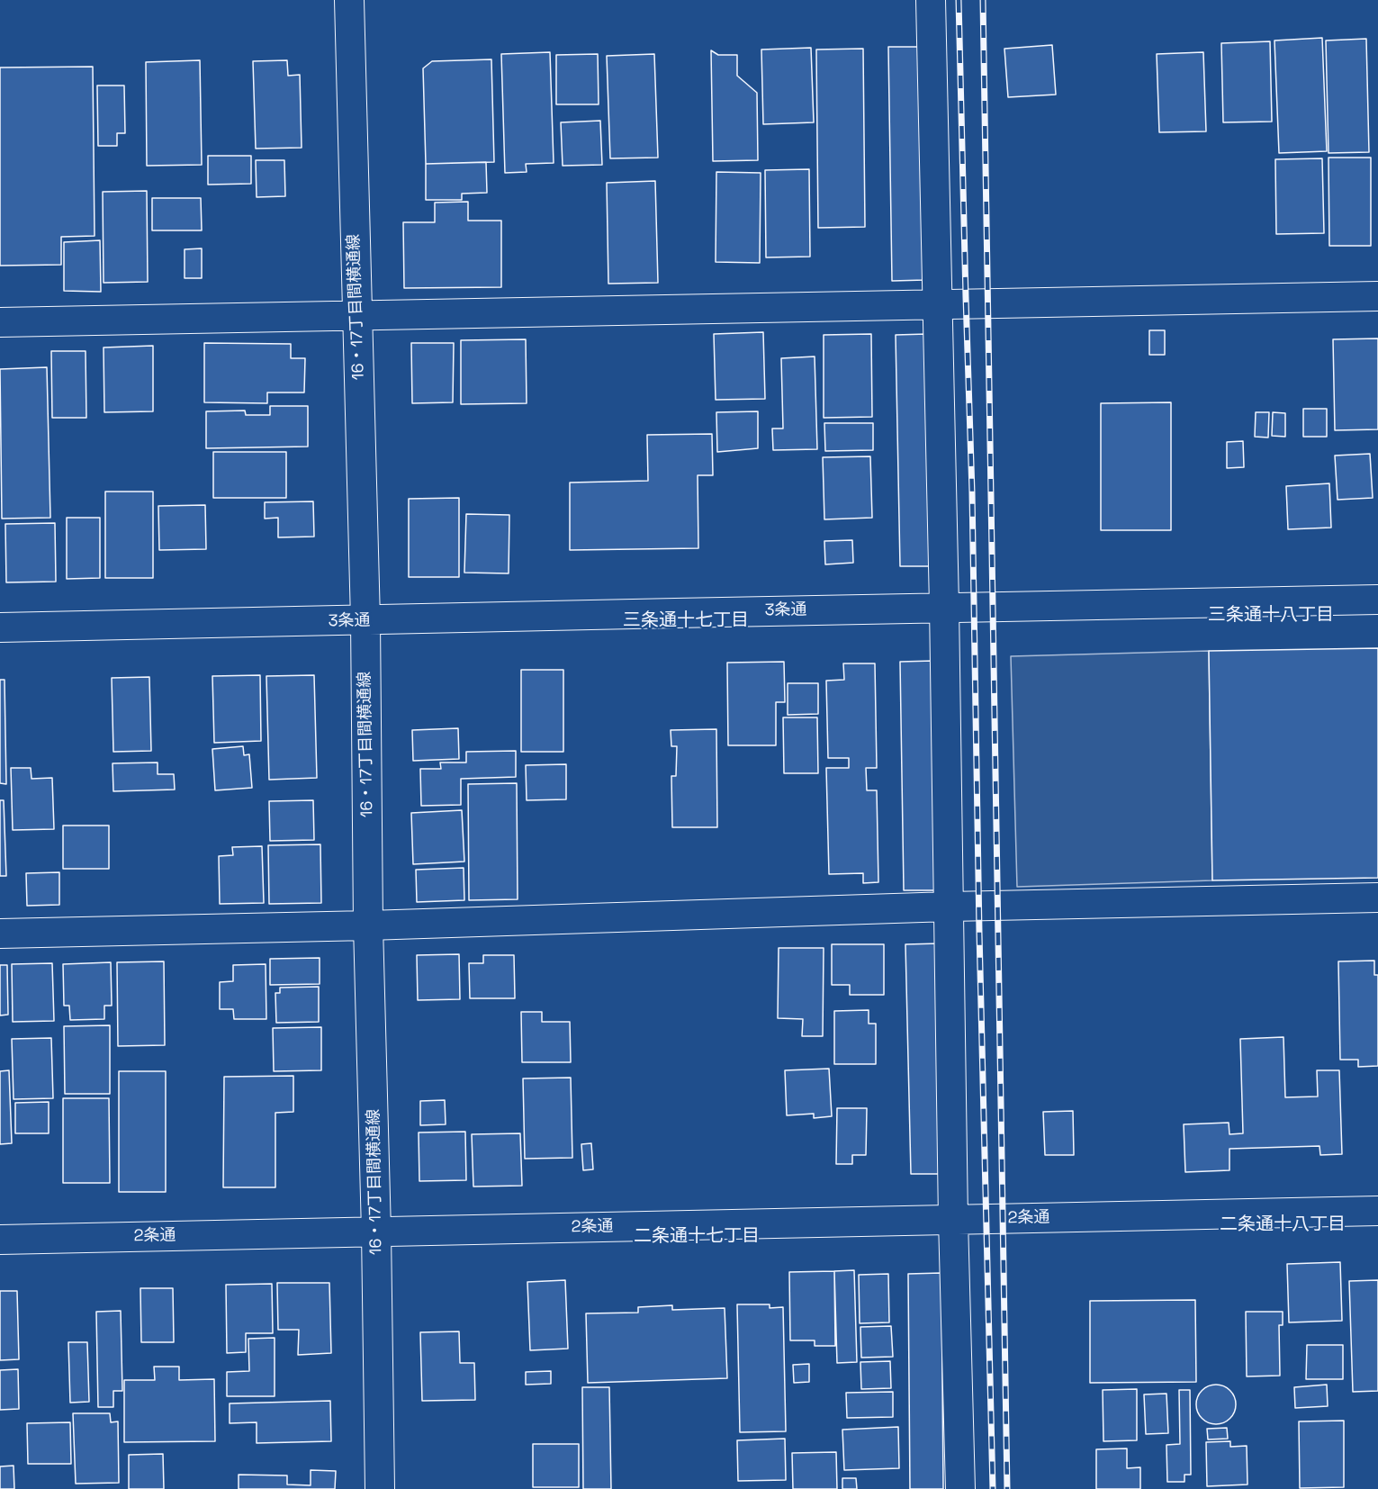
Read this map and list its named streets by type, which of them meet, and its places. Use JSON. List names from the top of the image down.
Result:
{
  "streets": {
    "street": ["16・17丁目間横通線", "3条通", "2条通"]
  },
  "crossings": [
    ["16・17丁目間横通線", "3条通"],
    ["16・17丁目間横通線", "2条通"]
  ],
  "districts": [
    "三条通十八丁目",
    "三条通十七丁目",
    "二条通十八丁目",
    "二条通十七丁目"
  ]
}
